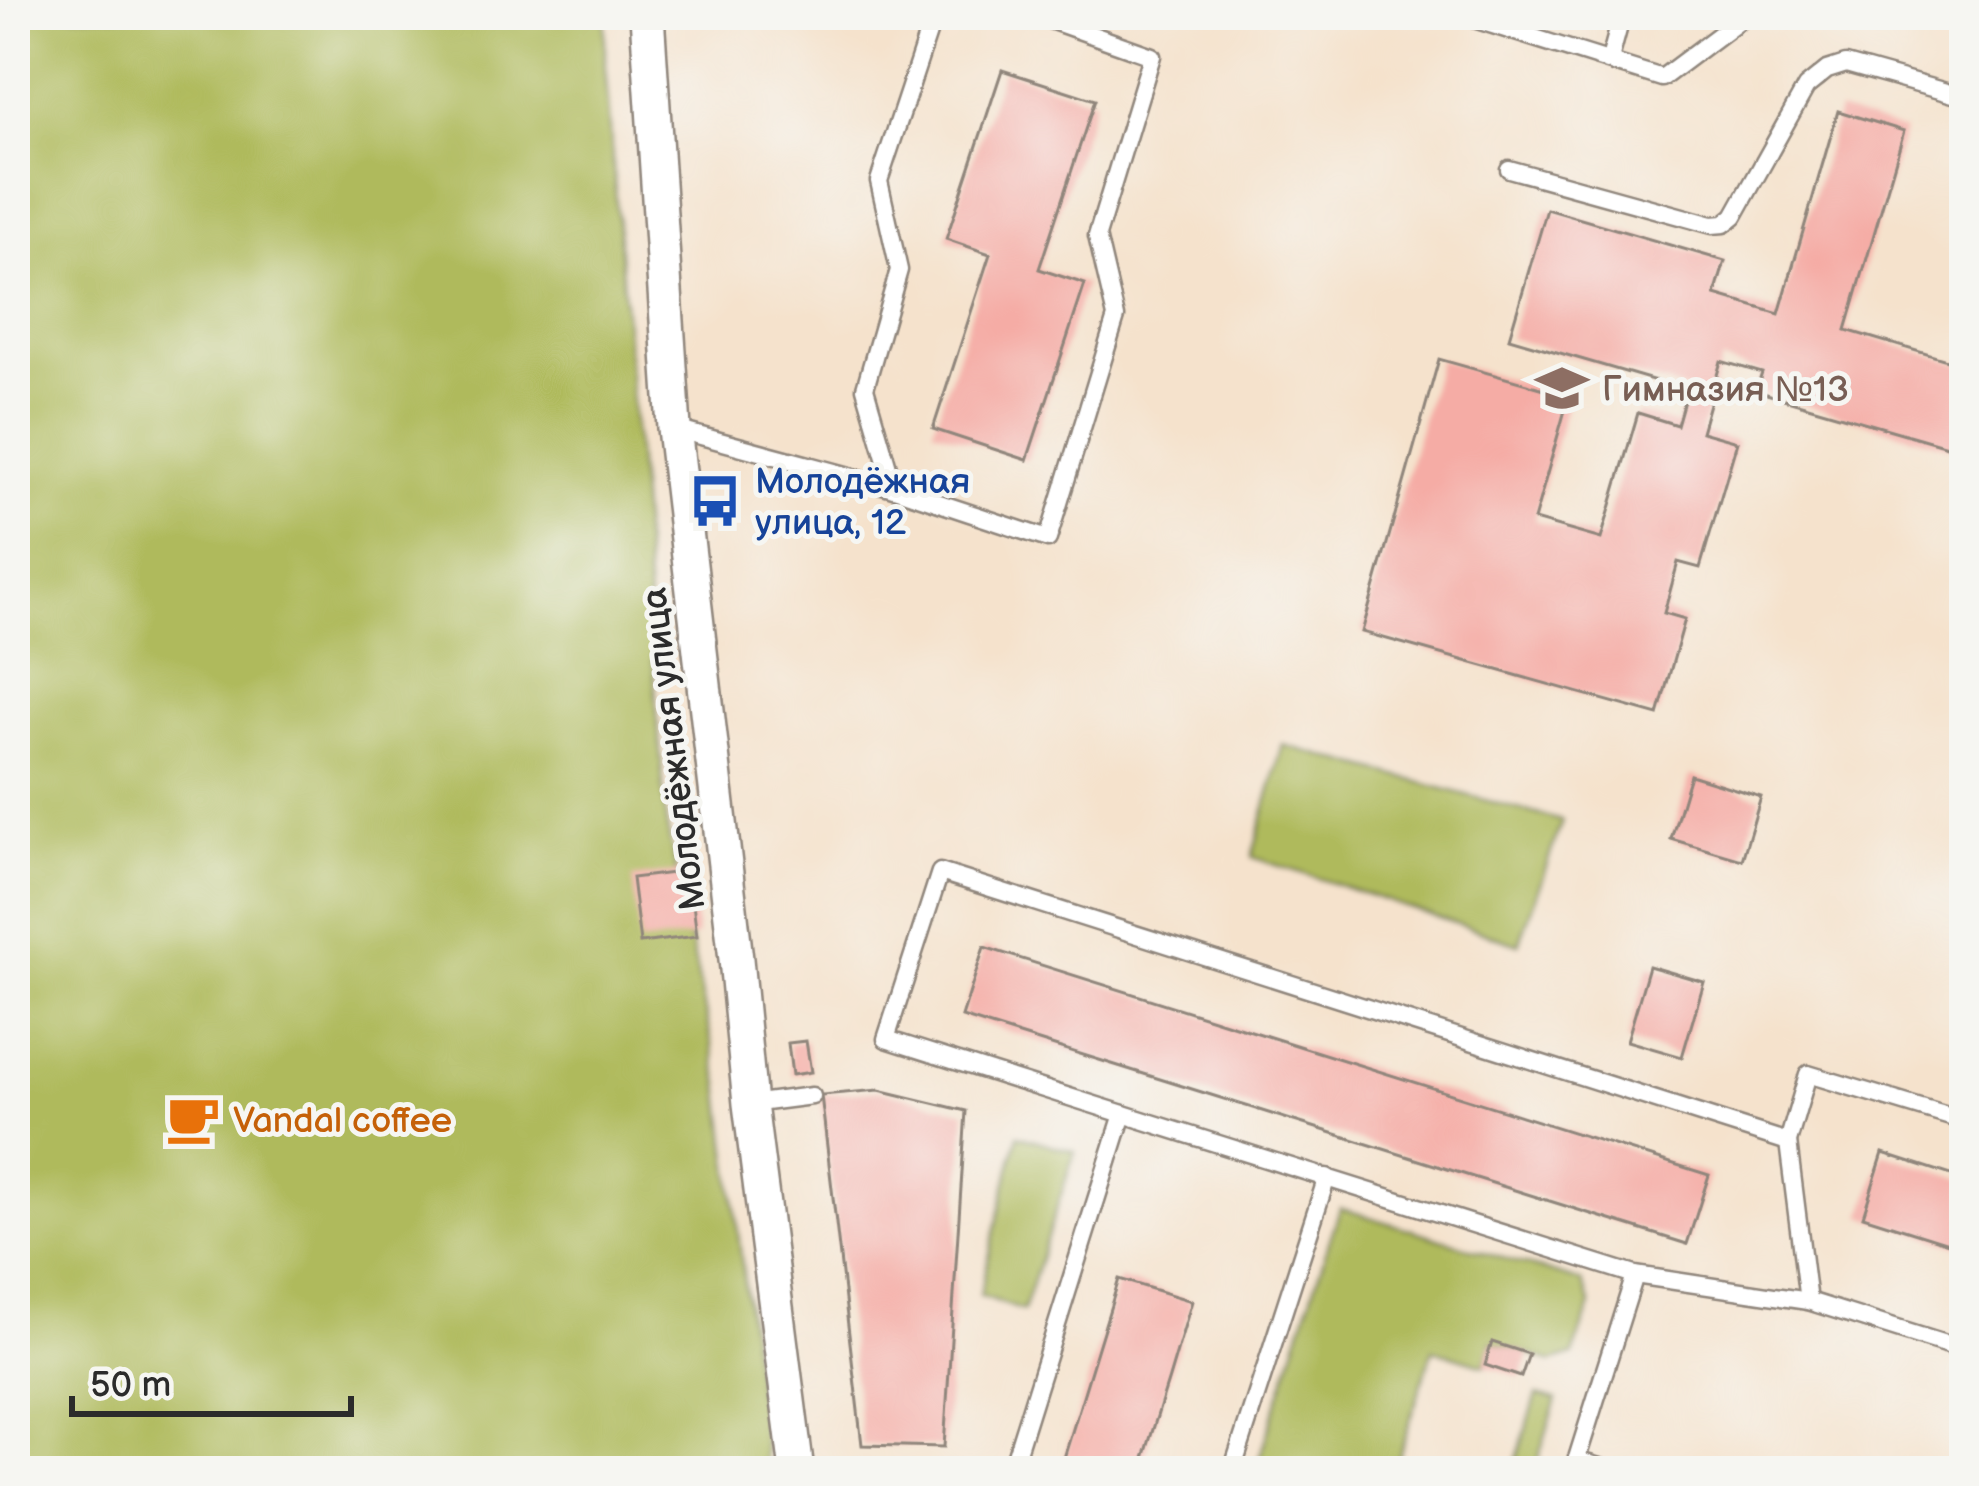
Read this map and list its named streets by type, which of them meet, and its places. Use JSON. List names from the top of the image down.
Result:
{
  "streets": {
    "street": ["Молодёжная улица"]
  },
  "places": {
    "school or university": ["Гимназия №13"],
    "bus stop": ["Молодёжная улица, 12"],
    "cafe": ["Vandal coffee"]
  },
  "scale_bar": "50 m"
}
